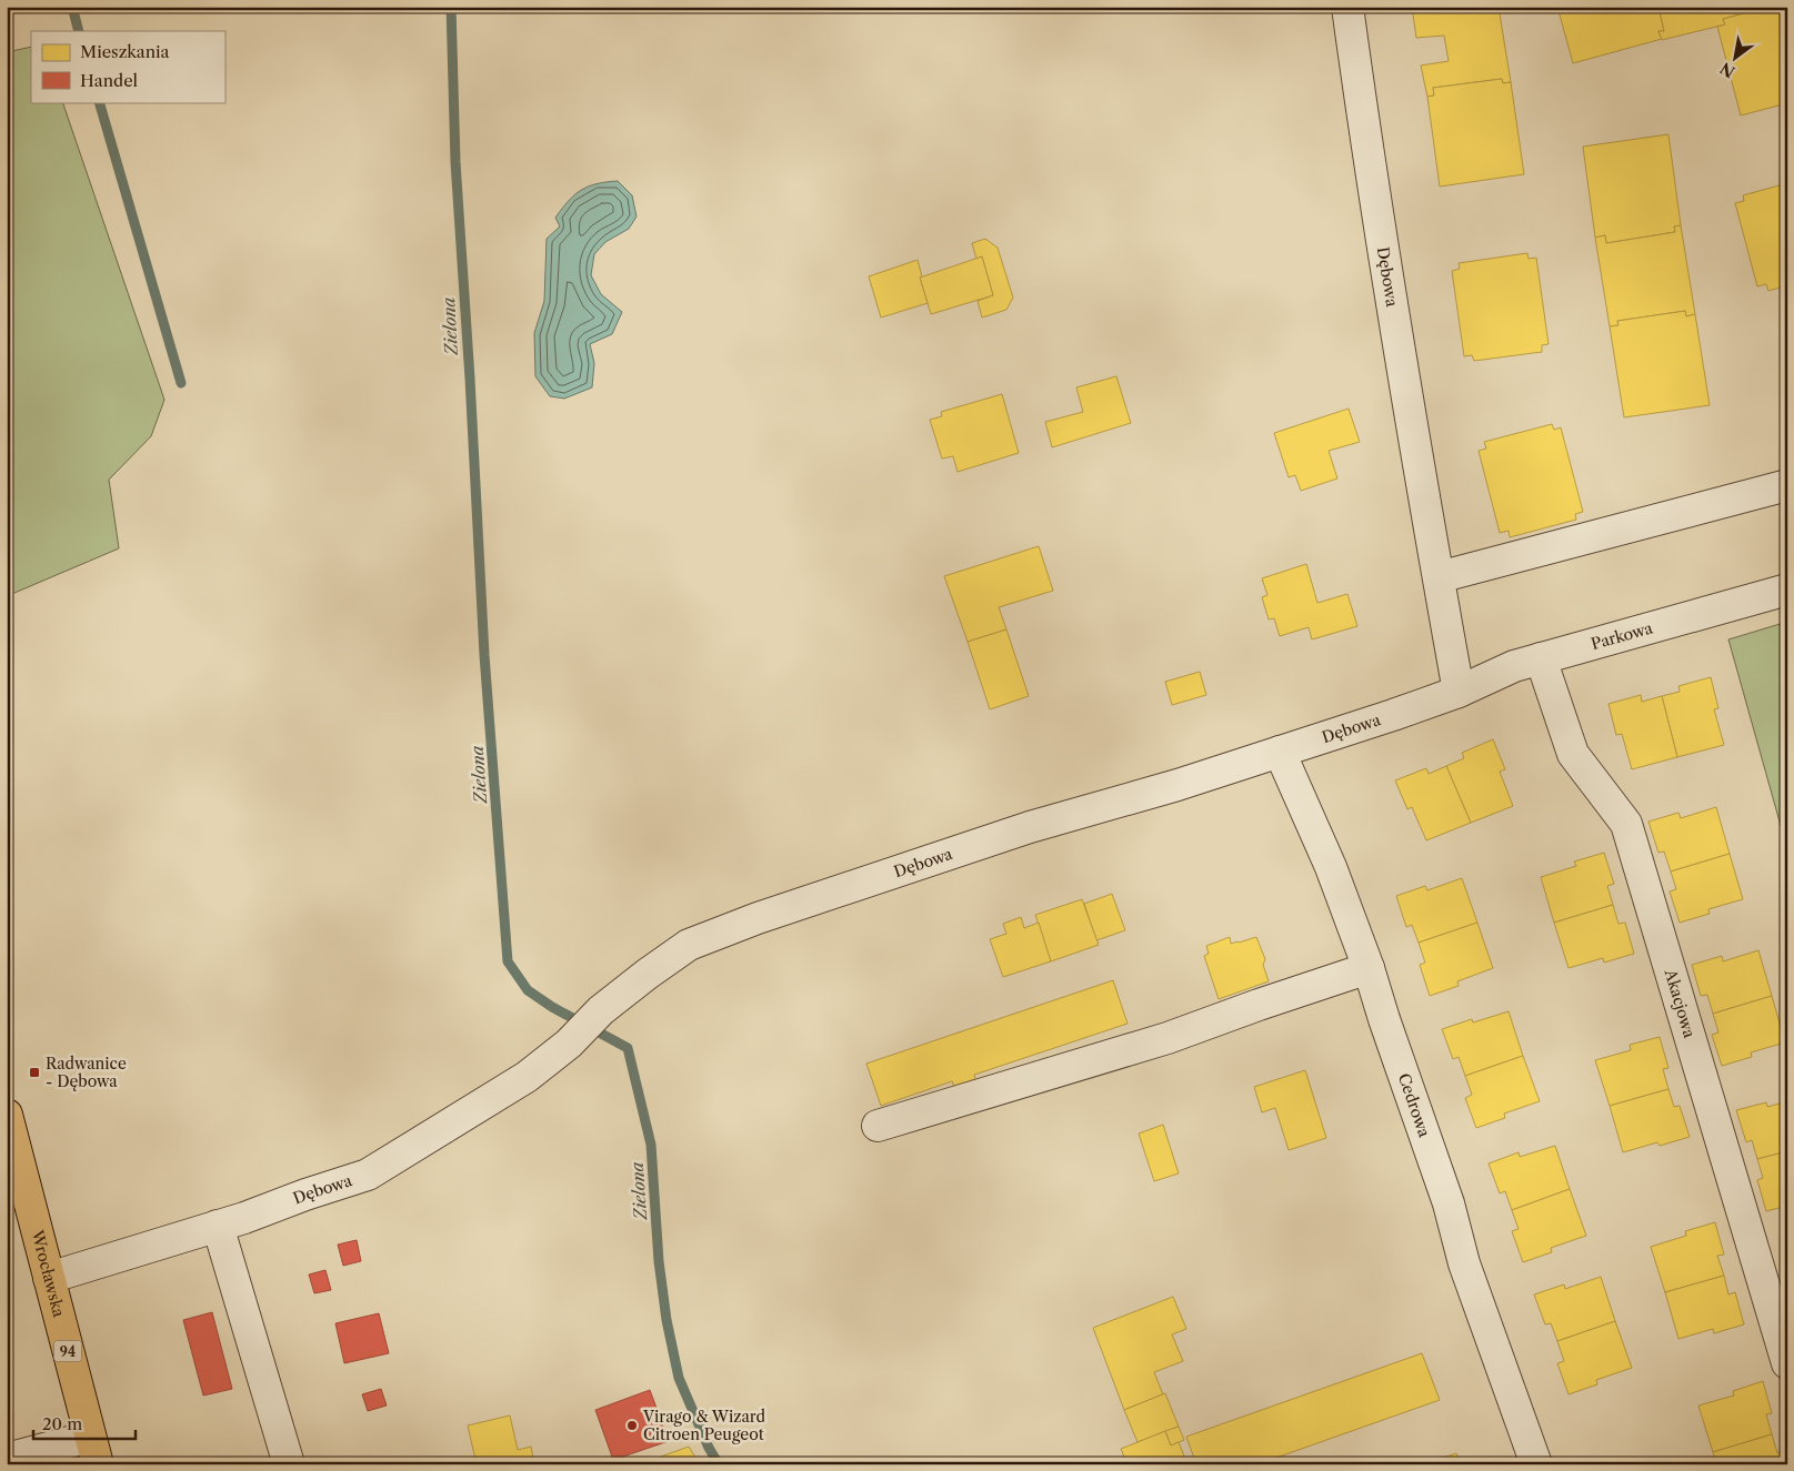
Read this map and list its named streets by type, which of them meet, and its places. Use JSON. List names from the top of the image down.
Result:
{
  "streets": {
    "main road": ["Wrocławska", "94"],
    "street": [
      "Dębowa",
      "Parkowa",
      "Akacjowa",
      "Cedrowa"
    ]
  },
  "crossings": [
    ["Dębowa", "Parkowa"],
    ["Dębowa", "Cedrowa"],
    ["Dębowa", "Wrocławska"],
    ["Parkowa", "Akacjowa"]
  ],
  "water": ["Zielona"],
  "places": {
    "transit": ["Radwanice - Dębowa"],
    "other": ["Virago & Wizard Citroen Peugeot"]
  },
  "legend": ["Mieszkania", "Handel"],
  "scale_bar": "20 m",
  "north": "bottom left"
}
